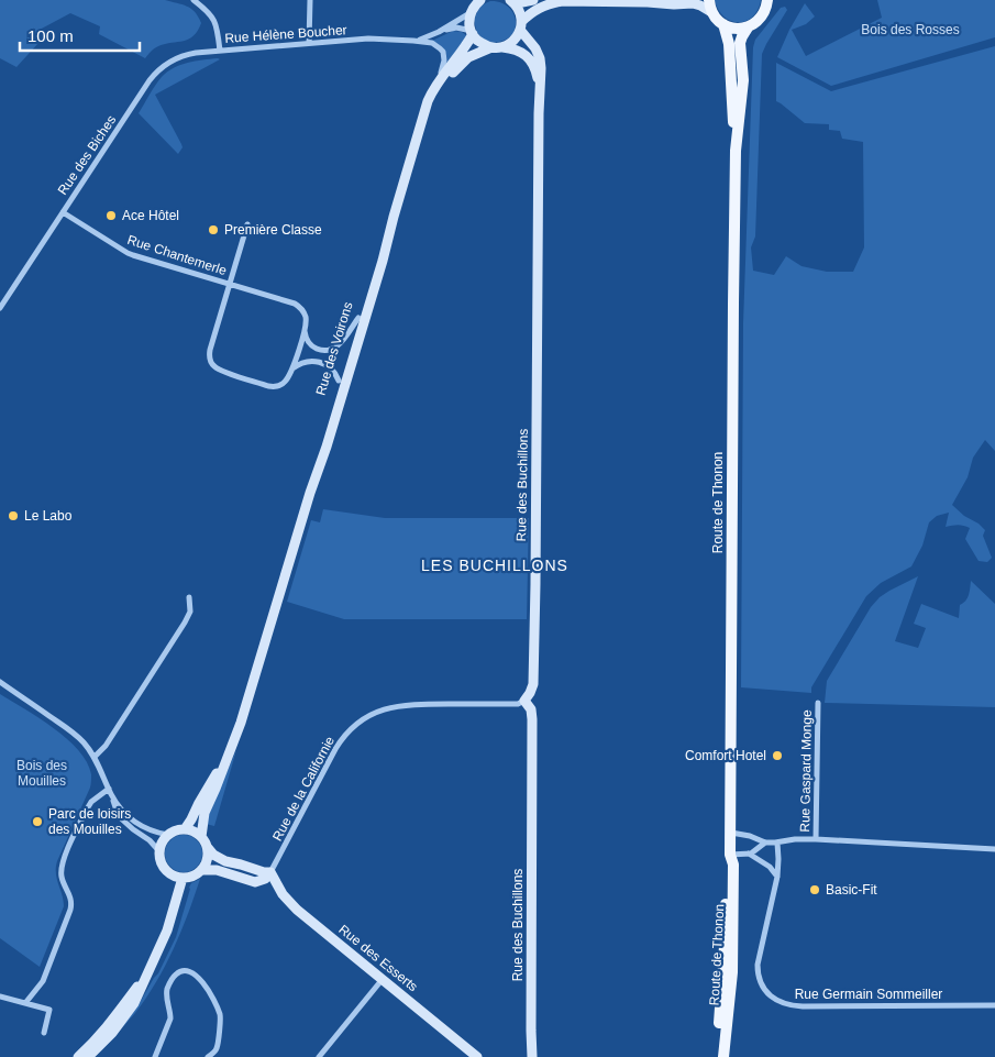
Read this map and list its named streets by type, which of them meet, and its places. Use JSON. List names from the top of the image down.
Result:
{
  "streets": {
    "main road": ["Route de Thonon"],
    "street": [
      "Rue Hélène Boucher",
      "Rue des Biches",
      "Rue Chantemerle",
      "Rue des Voirons",
      "Rue des Buchillons",
      "Rue Gaspard Monge",
      "Rue de la Californie",
      "Rue des Esserts",
      "Rue Germain Sommeiller"
    ]
  },
  "crossings": [
    ["Rue Hélène Boucher", "Rue des Biches"],
    ["Rue Hélène Boucher", "Rue des Voirons"],
    ["Rue Hélène Boucher", "Rue des Buchillons"],
    ["Rue des Biches", "Rue Chantemerle"],
    ["Rue Chantemerle", "Rue des Voirons"],
    ["Rue des Voirons", "Rue des Buchillons"],
    ["Rue des Buchillons", "Rue de la Californie"],
    ["Rue de la Californie", "Rue des Esserts"]
  ],
  "districts": ["LES BUCHILLONS"],
  "parks": ["Bois des Rosses", "Bois des Mouilles"],
  "places": [
    "Ace Hôtel",
    "Première Classe",
    "Le Labo",
    "Comfort Hotel",
    "Parc de loisirs des Mouilles",
    "Basic-Fit"
  ],
  "scale_bar": "100 m"
}
